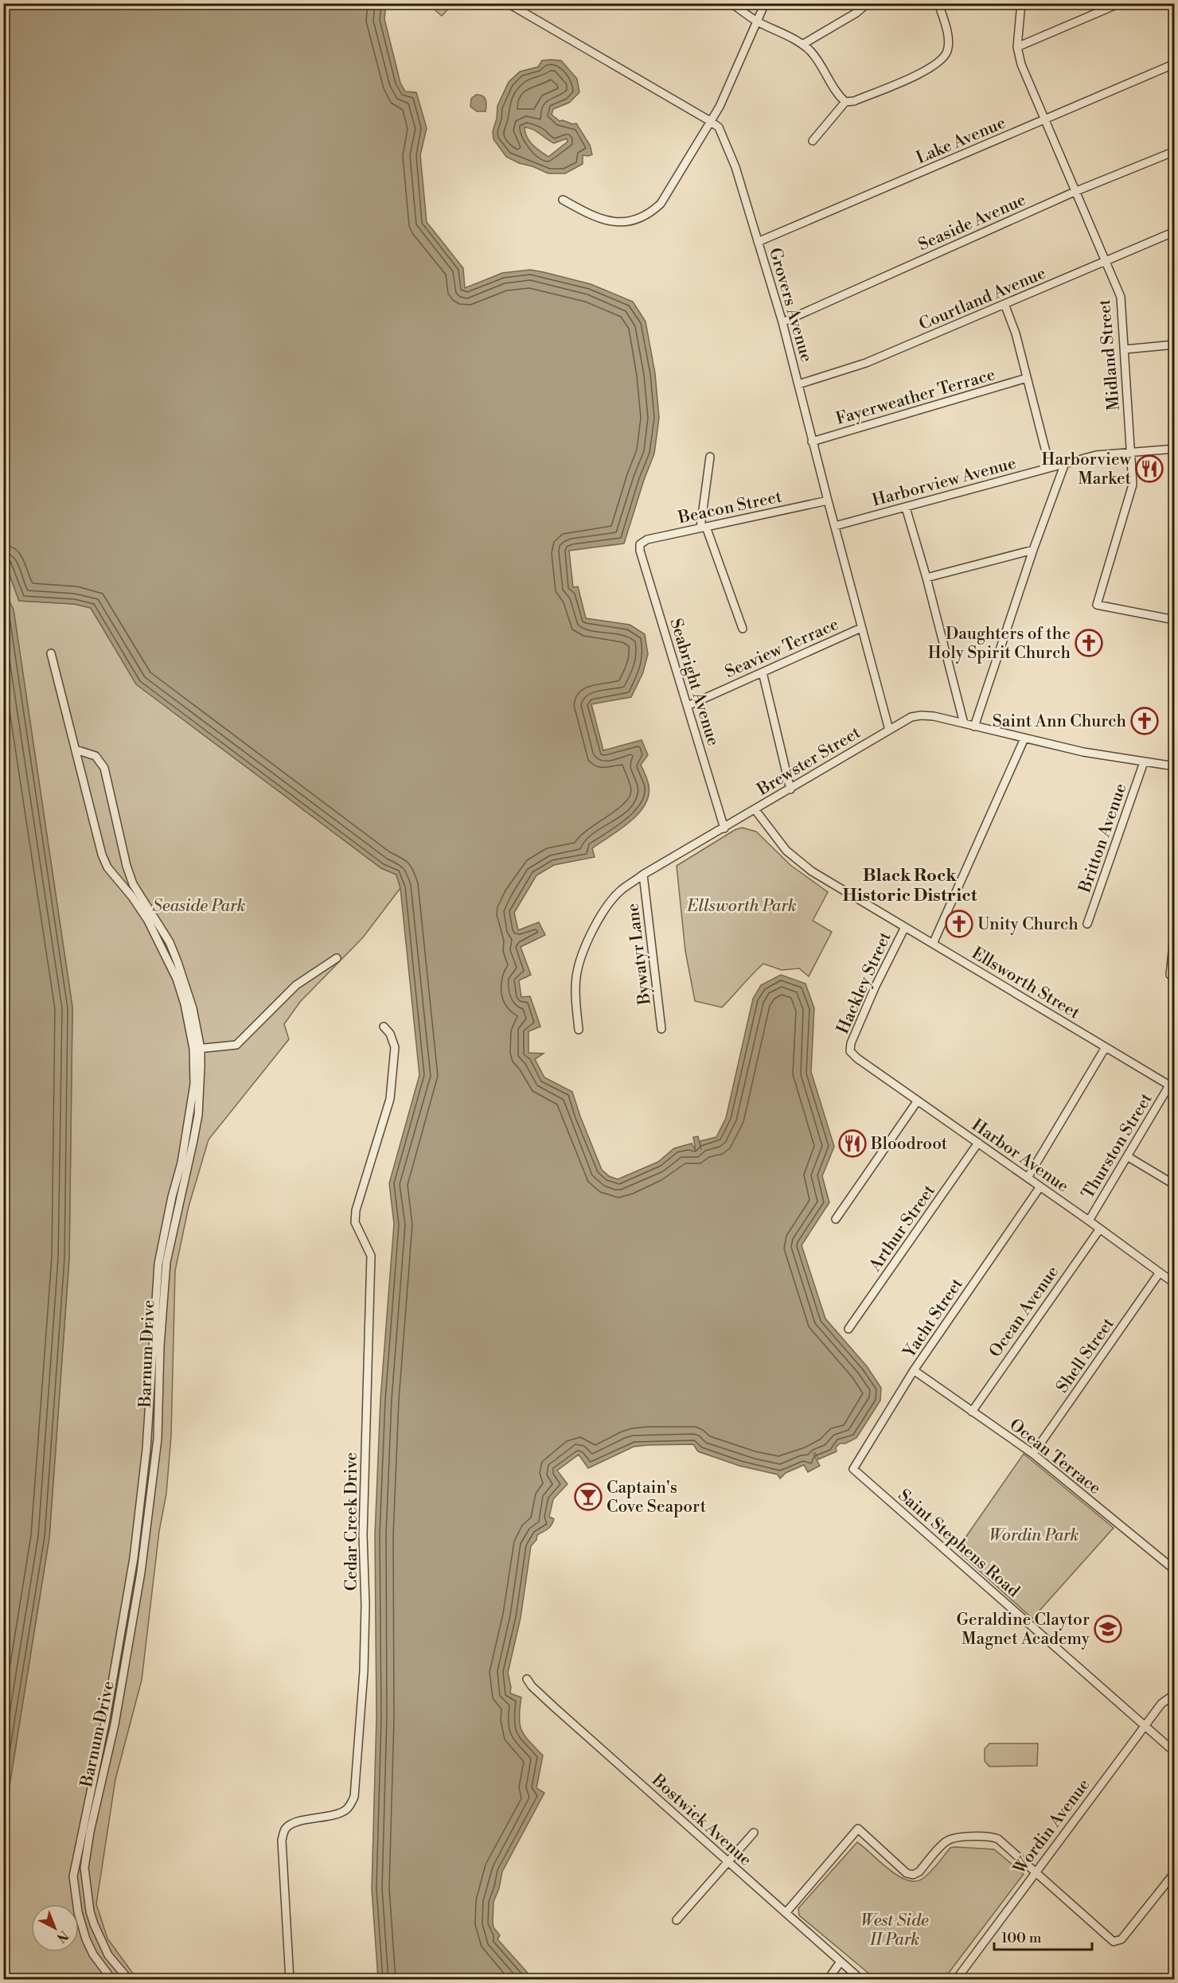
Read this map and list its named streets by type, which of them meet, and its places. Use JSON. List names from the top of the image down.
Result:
{
  "streets": {
    "street": [
      "Lake Avenue",
      "Seaside Avenue",
      "Courtland Avenue",
      "Grovers Avenue",
      "Midland Street",
      "Fayerweather Terrace",
      "Harborview Avenue",
      "Beacon Street",
      "Seaview Terrace",
      "Seabright Avenue",
      "Brewster Street",
      "Britton Avenue",
      "Bywatyr Lane",
      "Hackley Street",
      "Ellsworth Street",
      "Thurston Street",
      "Harbor Avenue",
      "Arthur Street",
      "Ocean Avenue",
      "Yacht Street",
      "Barnum Drive",
      "Shell Street",
      "Ocean Terrace",
      "Cedar Creek Drive",
      "Saint Stephens Road",
      "Bostwick Avenue",
      "Wordin Avenue"
    ]
  },
  "crossings": [
    ["Lake Avenue", "Grovers Avenue"],
    ["Lake Avenue", "Midland Street"],
    ["Seaside Avenue", "Grovers Avenue"],
    ["Seaside Avenue", "Midland Street"],
    ["Courtland Avenue", "Grovers Avenue"],
    ["Courtland Avenue", "Midland Street"],
    ["Grovers Avenue", "Fayerweather Terrace"],
    ["Grovers Avenue", "Harborview Avenue"],
    ["Grovers Avenue", "Beacon Street"],
    ["Grovers Avenue", "Seaview Terrace"],
    ["Grovers Avenue", "Brewster Street"],
    ["Midland Street", "Harborview Avenue"],
    ["Beacon Street", "Seabright Avenue"],
    ["Seaview Terrace", "Seabright Avenue"],
    ["Seabright Avenue", "Brewster Street"],
    ["Brewster Street", "Britton Avenue"],
    ["Brewster Street", "Bywatyr Lane"],
    ["Brewster Street", "Ellsworth Street"],
    ["Hackley Street", "Ellsworth Street"],
    ["Hackley Street", "Harbor Avenue"],
    ["Ellsworth Street", "Thurston Street"],
    ["Thurston Street", "Harbor Avenue"],
    ["Harbor Avenue", "Arthur Street"],
    ["Harbor Avenue", "Ocean Avenue"],
    ["Harbor Avenue", "Yacht Street"],
    ["Harbor Avenue", "Shell Street"],
    ["Ocean Avenue", "Ocean Terrace"],
    ["Yacht Street", "Ocean Terrace"],
    ["Yacht Street", "Saint Stephens Road"],
    ["Shell Street", "Ocean Terrace"],
    ["Saint Stephens Road", "Wordin Avenue"]
  ],
  "districts": ["Black Rock Historic District"],
  "parks": [
    "Seaside Park",
    "Ellsworth Park",
    "Wordin Park",
    "West Side II Park"
  ],
  "places": {
    "restaurant": ["Harborview Market", "Bloodroot"],
    "church": ["Daughters of the Holy Spirit Church", "Saint Ann Church", "Unity Church"],
    "bar": ["Captain's Cove Seaport"],
    "school or university": ["Geraldine Claytor Magnet Academy"]
  },
  "scale_bar": "100 m",
  "north": "bottom right"
}
